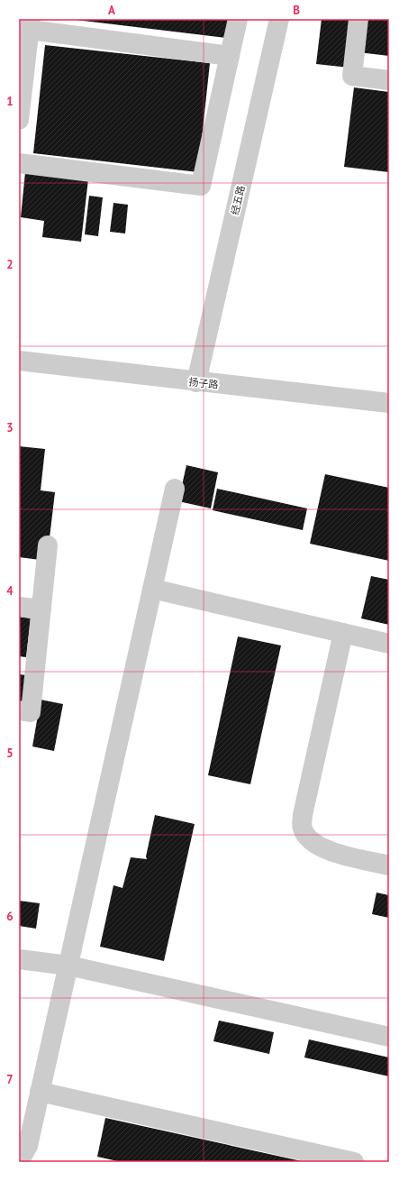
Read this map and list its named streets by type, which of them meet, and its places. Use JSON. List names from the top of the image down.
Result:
{
  "streets": {
    "street": ["经五路", "扬子路"]
  },
  "crossings": [
    ["经五路", "扬子路"]
  ],
  "grid": {
    "columns": ["A", "B"],
    "rows": [
      "1",
      "2",
      "3",
      "4",
      "5",
      "6",
      "7"
    ]
  }
}
